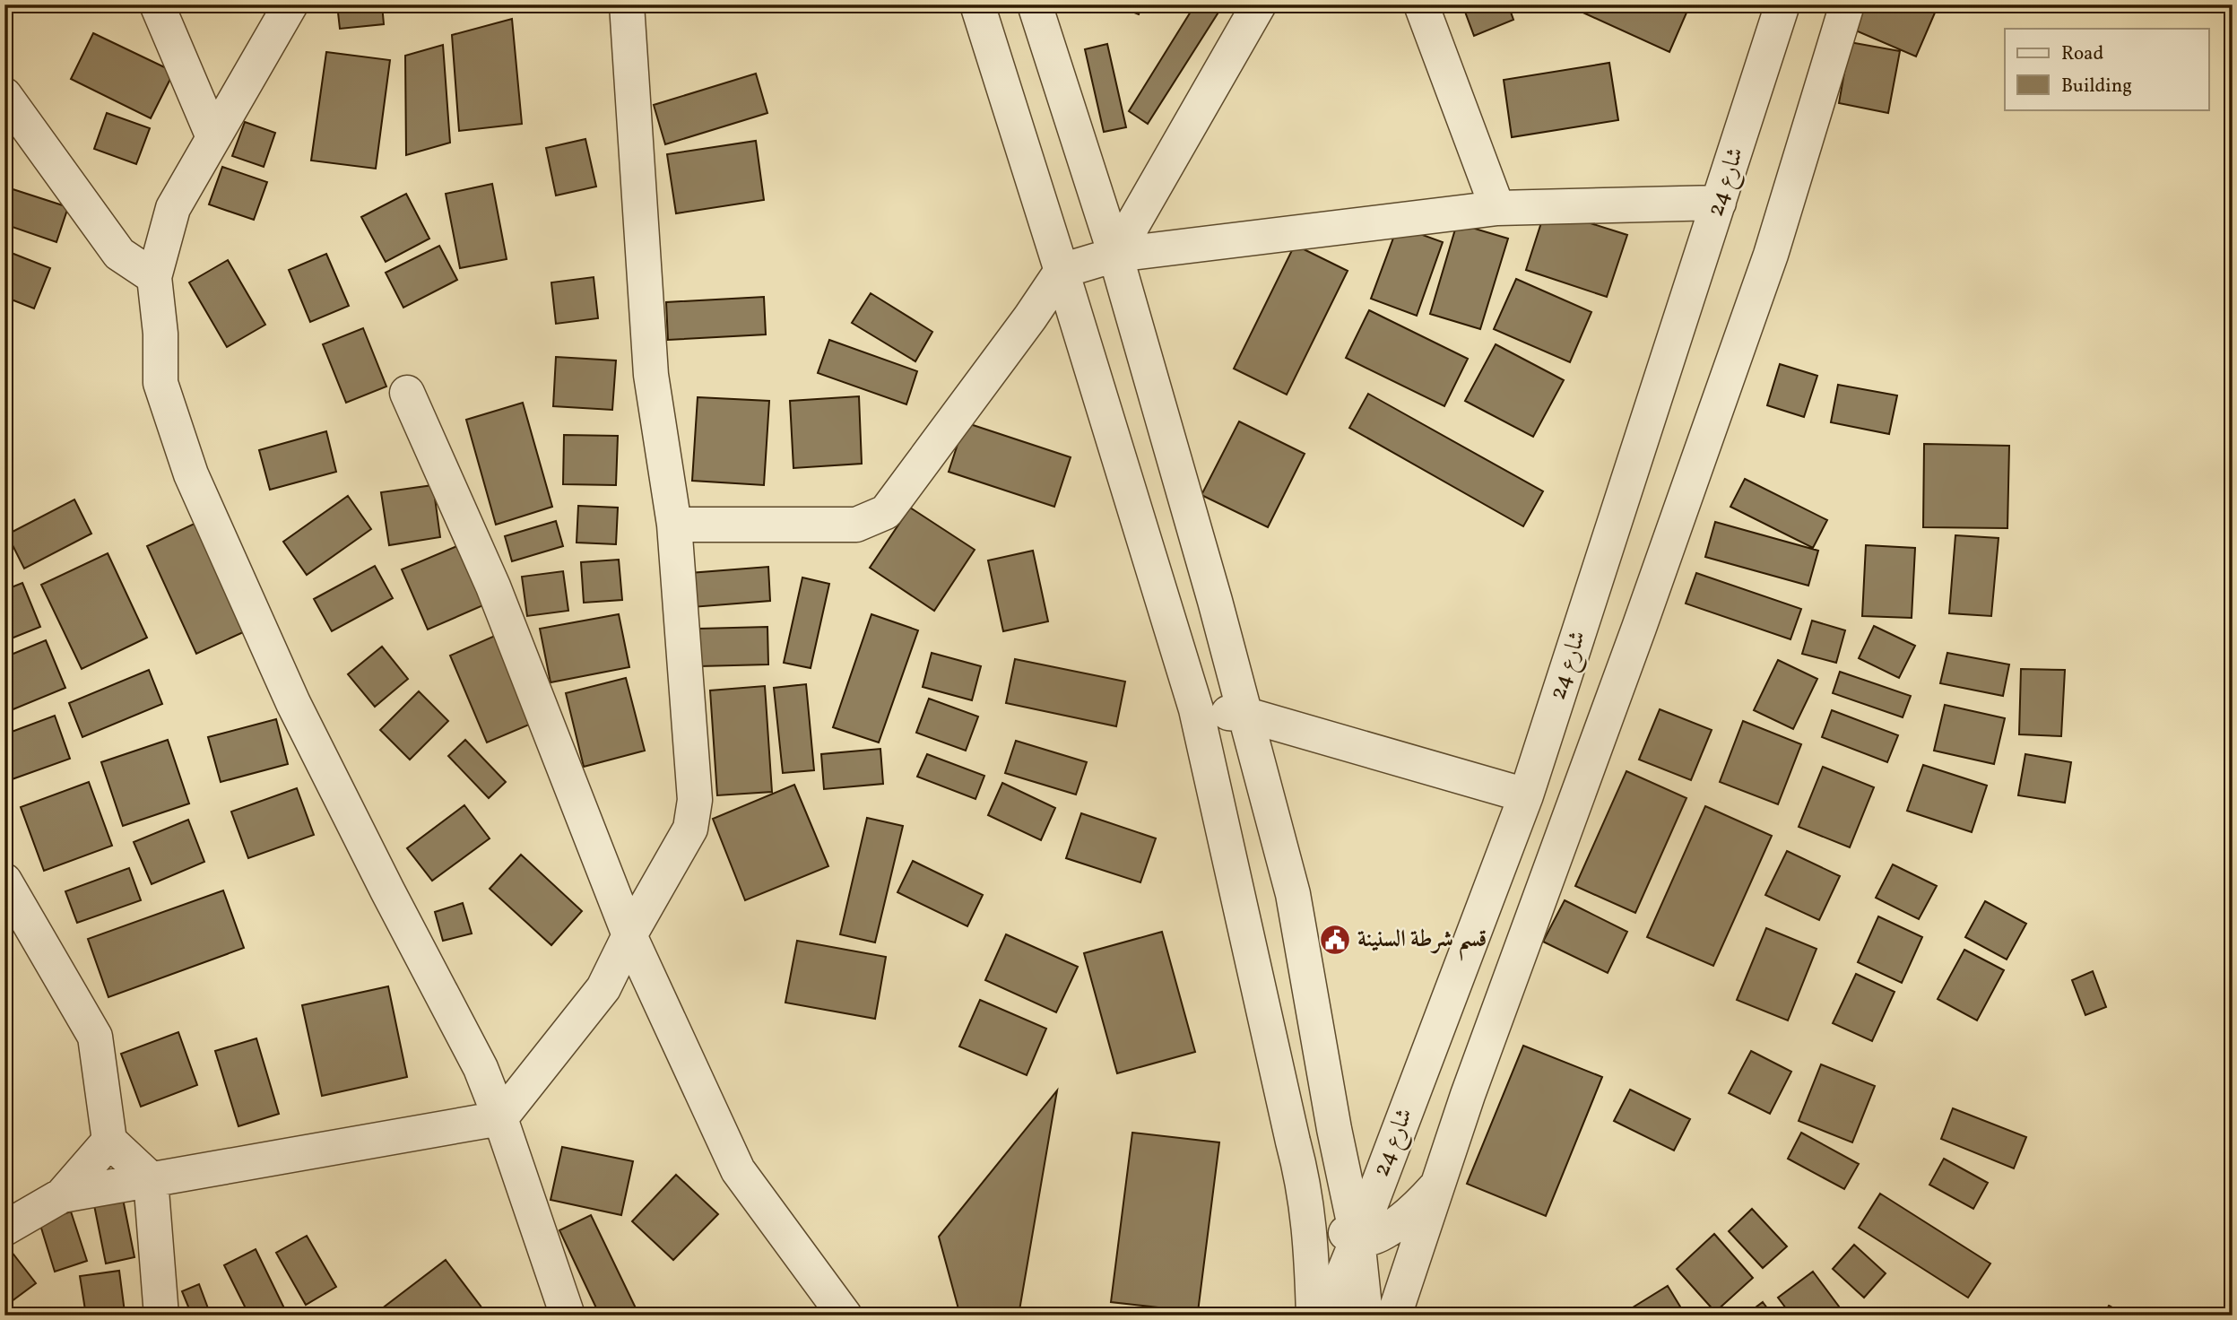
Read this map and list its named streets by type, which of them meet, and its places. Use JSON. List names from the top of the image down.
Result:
{
  "streets": {
    "street": ["شارع 24"]
  },
  "places": {
    "public building": ["قسم شرطة السنينة"]
  },
  "legend": ["Road", "Building"]
}
